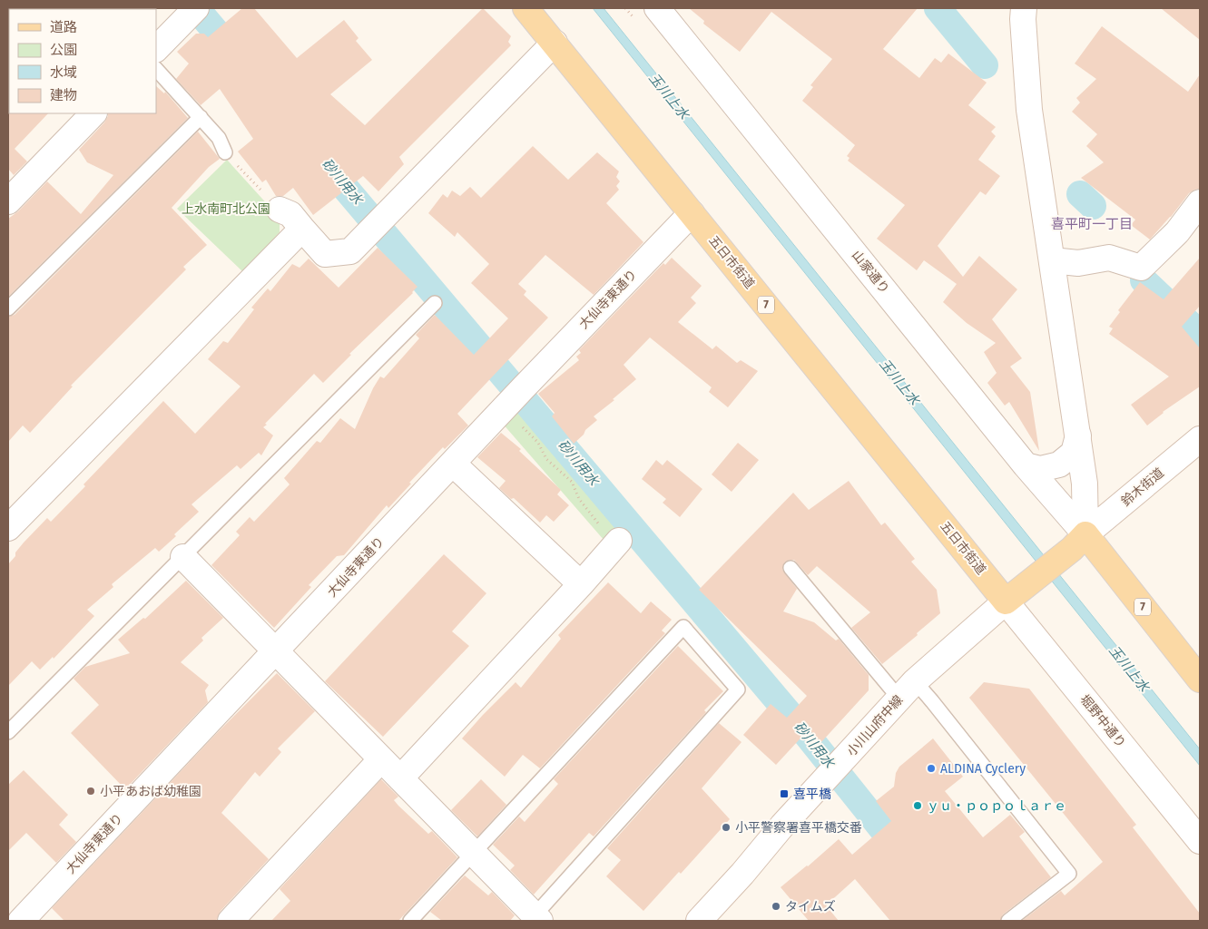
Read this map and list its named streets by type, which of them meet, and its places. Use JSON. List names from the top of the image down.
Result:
{
  "streets": {
    "main road": ["五日市街道", "7"],
    "street": [
      "山家通り",
      "大仙寺東通り",
      "鈴木街道",
      "堀野中通り",
      "小川山府中線"
    ]
  },
  "crossings": [
    ["五日市街道", "大仙寺東通り"],
    ["五日市街道", "堀野中通り"],
    ["五日市街道", "小川山府中線"],
    ["山家通り", "7"],
    ["山家通り", "鈴木街道"],
    ["7", "鈴木街道"],
    ["堀野中通り", "小川山府中線"]
  ],
  "districts": ["喜平町一丁目"],
  "water": ["玉川上水", "砂川用水"],
  "parks": ["上水南町北公園"],
  "places": {
    "other": [
      "ALDINA Cyclery",
      "小平あおば幼稚園",
      "ｙｕ・ｐｏｐｏｌａｒｅ",
      "小平警察署喜平橋交番",
      "タイムズ"
    ],
    "transit": ["喜平橋"]
  },
  "legend": [
    "道路",
    "公園",
    "水域",
    "建物"
  ]
}
